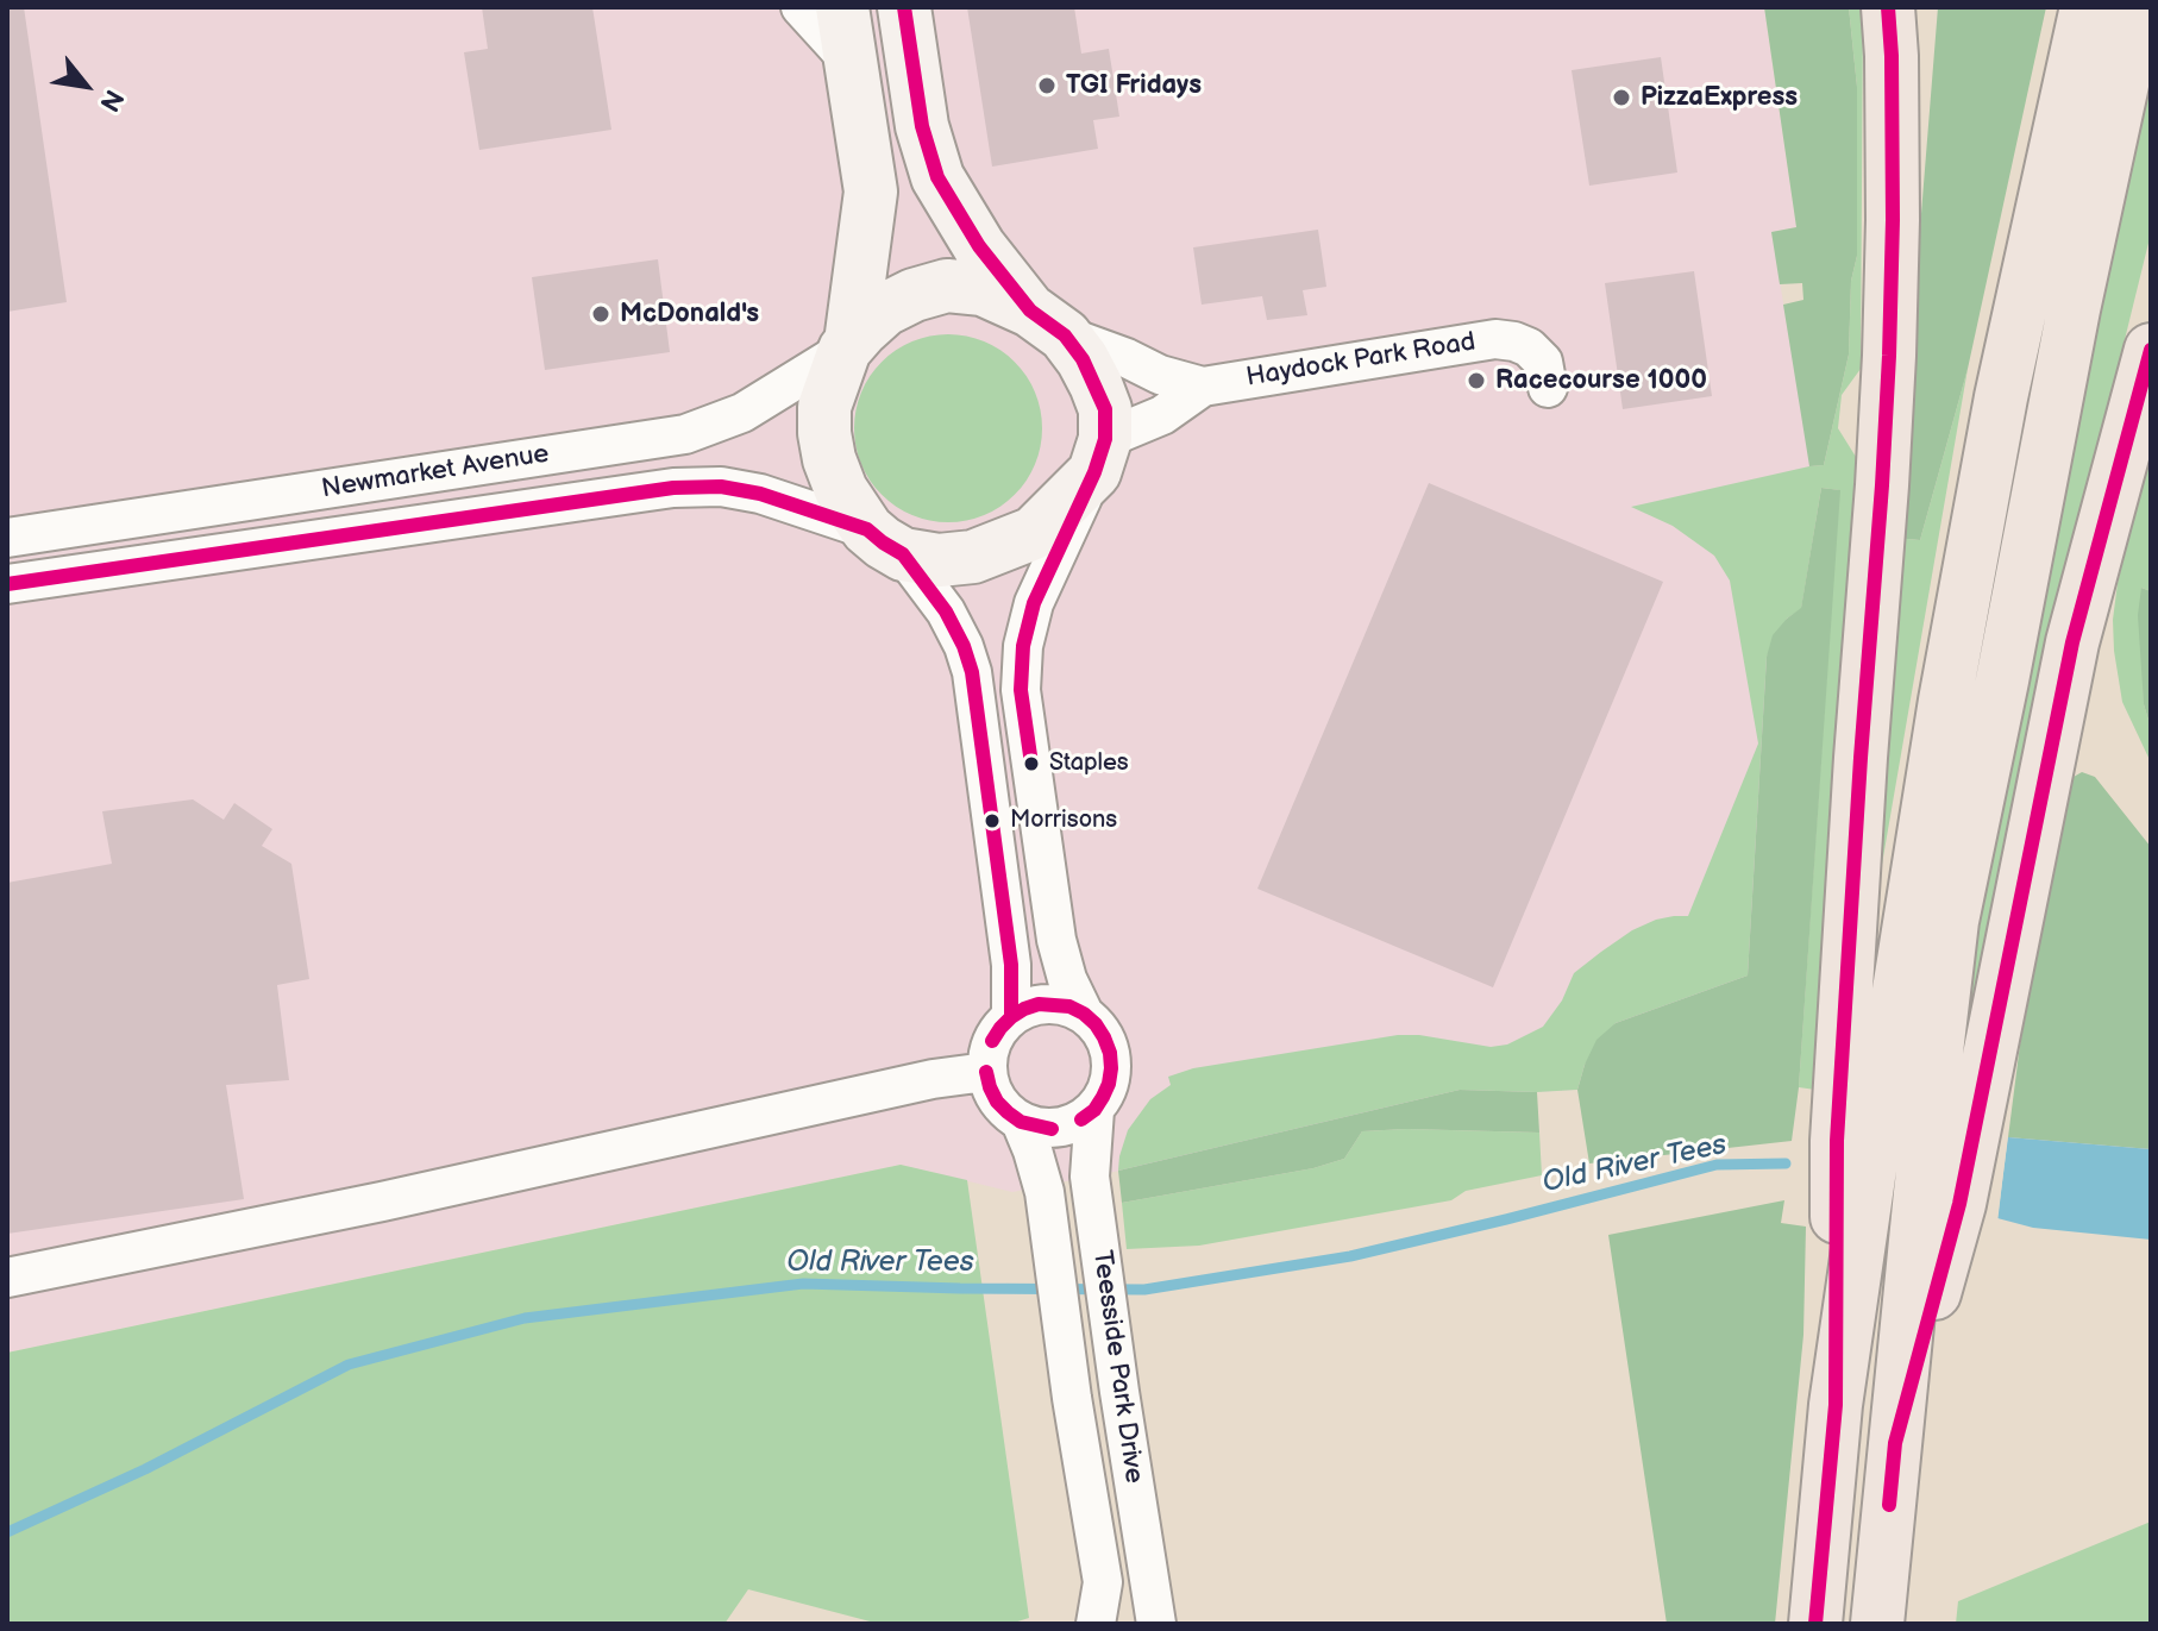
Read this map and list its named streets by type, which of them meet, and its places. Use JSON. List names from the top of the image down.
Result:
{
  "streets": {
    "street": ["Haydock Park Road", "Newmarket Avenue", "Teesside Park Drive"]
  },
  "water": ["Old River Tees"],
  "places": [
    "TGI Fridays",
    "PizzaExpress",
    "McDonald's",
    "Racecourse 1000",
    "Staples",
    "Morrisons"
  ],
  "north": "bottom right"
}
